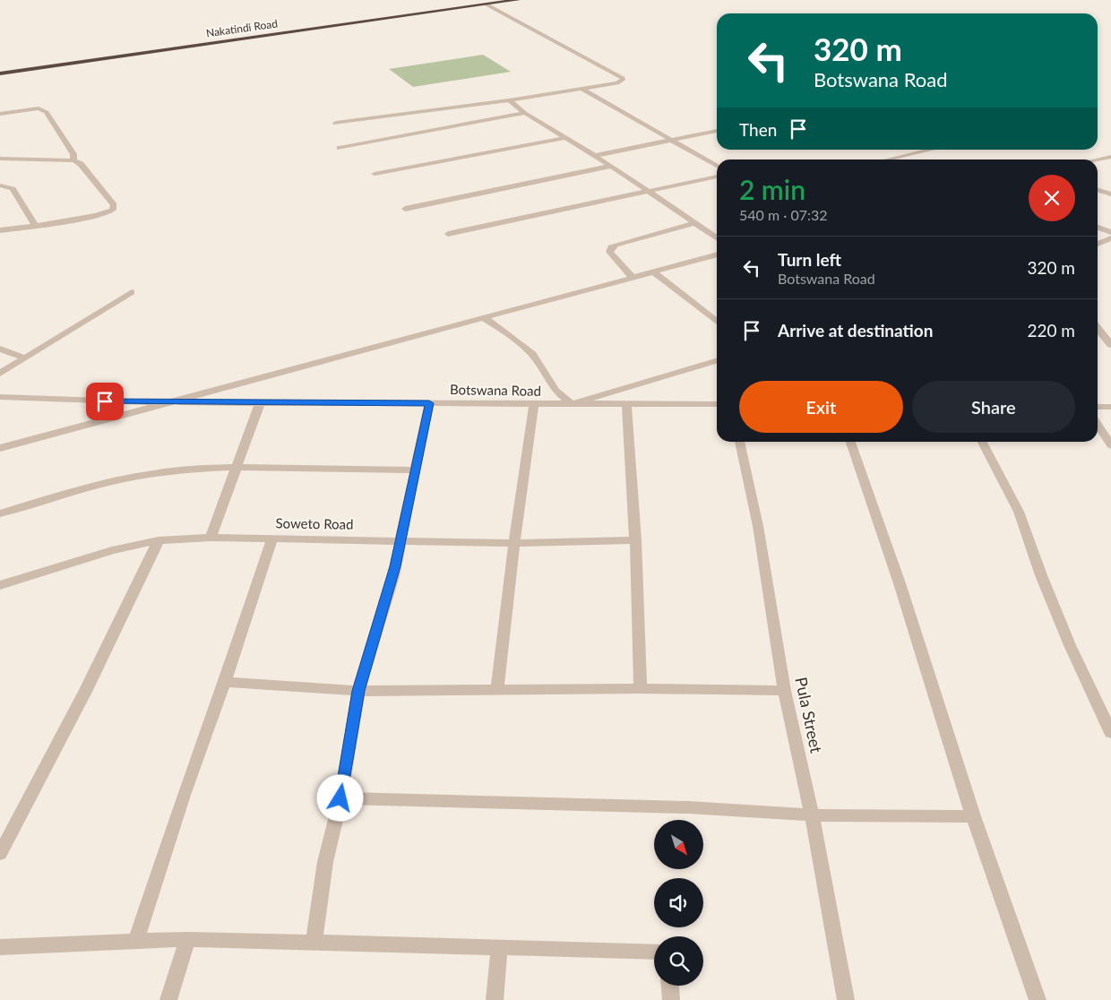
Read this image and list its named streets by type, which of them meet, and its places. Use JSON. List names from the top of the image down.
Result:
{
  "streets": {
    "highway": ["Nakatindi Road"],
    "street": ["Botswana Road", "Soweto Road", "Pula Street"]
  },
  "north": "bottom right",
  "page": {
    "turn": ["320 m", "Botswana Road"],
    "then": "Then",
    "heading": ["2 min", "540 m · 07:32"],
    "list": [
      {
        "name": "Turn left",
        "note": "Botswana Road",
        "value": "320 m"
      },
      {
        "name": "Arrive at destination",
        "value": "220 m"
      }
    ],
    "buttons": ["Exit", "Share"]
  }
}
